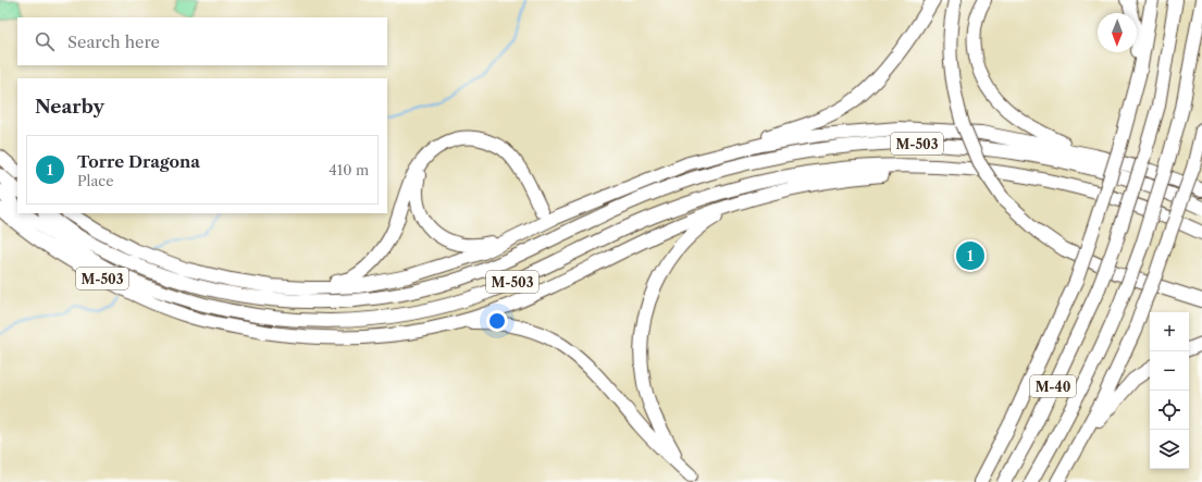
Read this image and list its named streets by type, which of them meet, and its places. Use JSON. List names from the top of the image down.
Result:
{
  "streets": {
    "highway": ["M-503", "M-40"]
  },
  "north": "bottom",
  "page": {
    "search": "Search here",
    "heading": "Nearby",
    "list": [
      {
        "mark": "1",
        "name": "Torre Dragona",
        "note": "Place",
        "value": "410 m"
      }
    ],
    "pins": "1",
    "map_buttons": ["+", "−"]
  }
}
